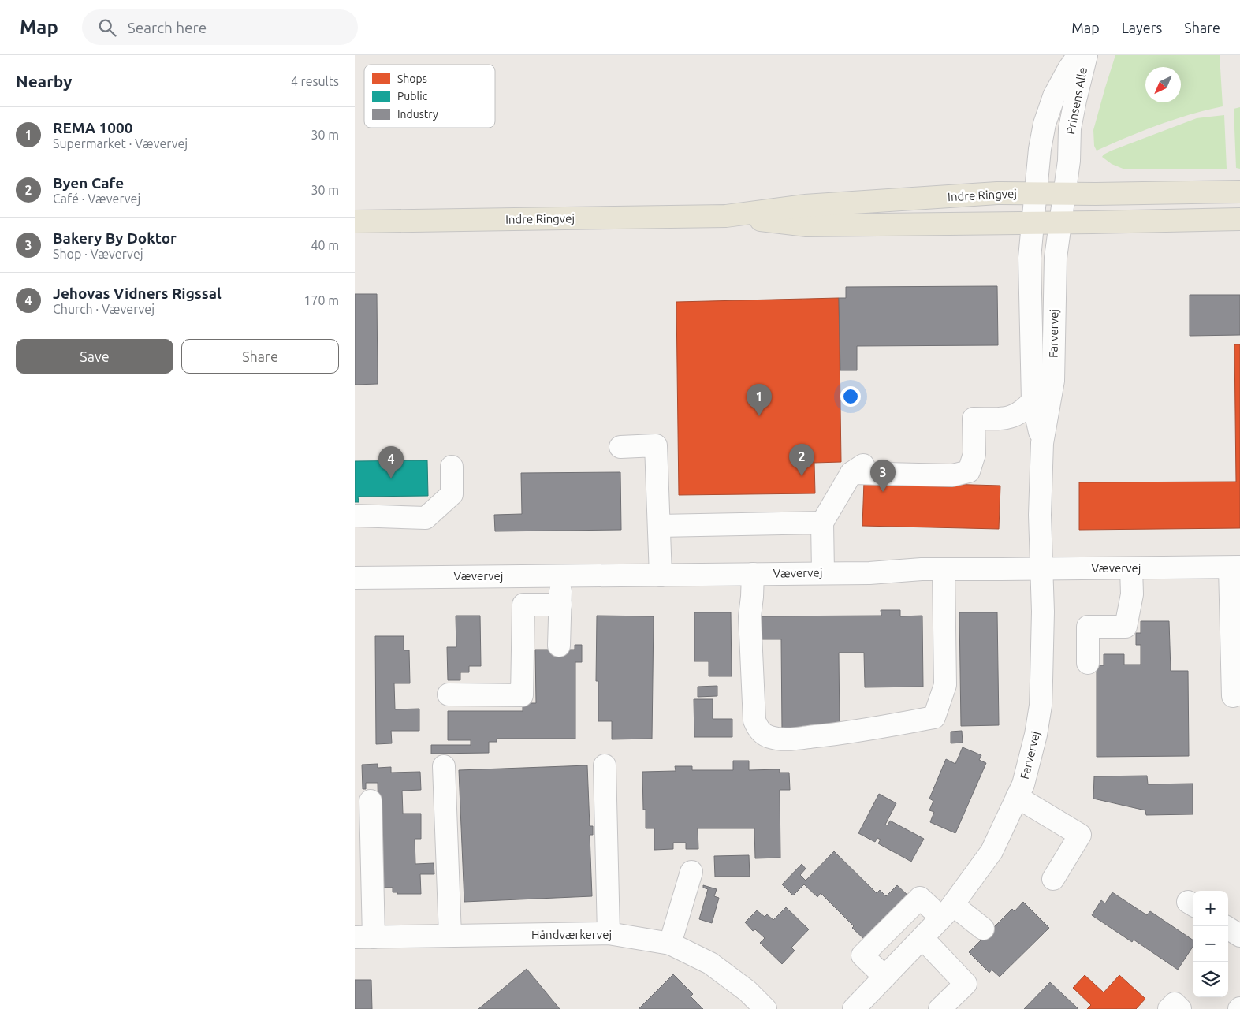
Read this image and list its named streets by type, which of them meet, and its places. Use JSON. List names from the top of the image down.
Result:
{
  "streets": {
    "main road": ["Indre Ringvej"],
    "street": [
      "Prinsens Alle",
      "Farvervej",
      "Vævervej",
      "Håndværkervej"
    ]
  },
  "crossings": [
    ["Prinsens Alle", "Indre Ringvej"],
    ["Prinsens Alle", "Farvervej"],
    ["Indre Ringvej", "Farvervej"],
    ["Farvervej", "Vævervej"]
  ],
  "legend": ["Shops", "Public", "Industry"],
  "north": "bottom left",
  "page": {
    "header": "Map",
    "search": "Search here",
    "nav": ["Map", "Layers", "Share"],
    "heading": ["Nearby", "4 results"],
    "list": [
      {
        "mark": "1",
        "name": "REMA 1000",
        "note": "Supermarket · Vævervej",
        "value": "30 m"
      },
      {
        "mark": "2",
        "name": "Byen Cafe",
        "note": "Café · Vævervej",
        "value": "30 m"
      },
      {
        "mark": "3",
        "name": "Bakery By Doktor",
        "note": "Shop · Vævervej",
        "value": "40 m"
      },
      {
        "mark": "4",
        "name": "Jehovas Vidners Rigssal",
        "note": "Church · Vævervej",
        "value": "170 m"
      }
    ],
    "buttons": ["Save", "Share"],
    "pins": [
      "1",
      "2",
      "4",
      "3"
    ],
    "map_buttons": ["+", "−"]
  }
}
